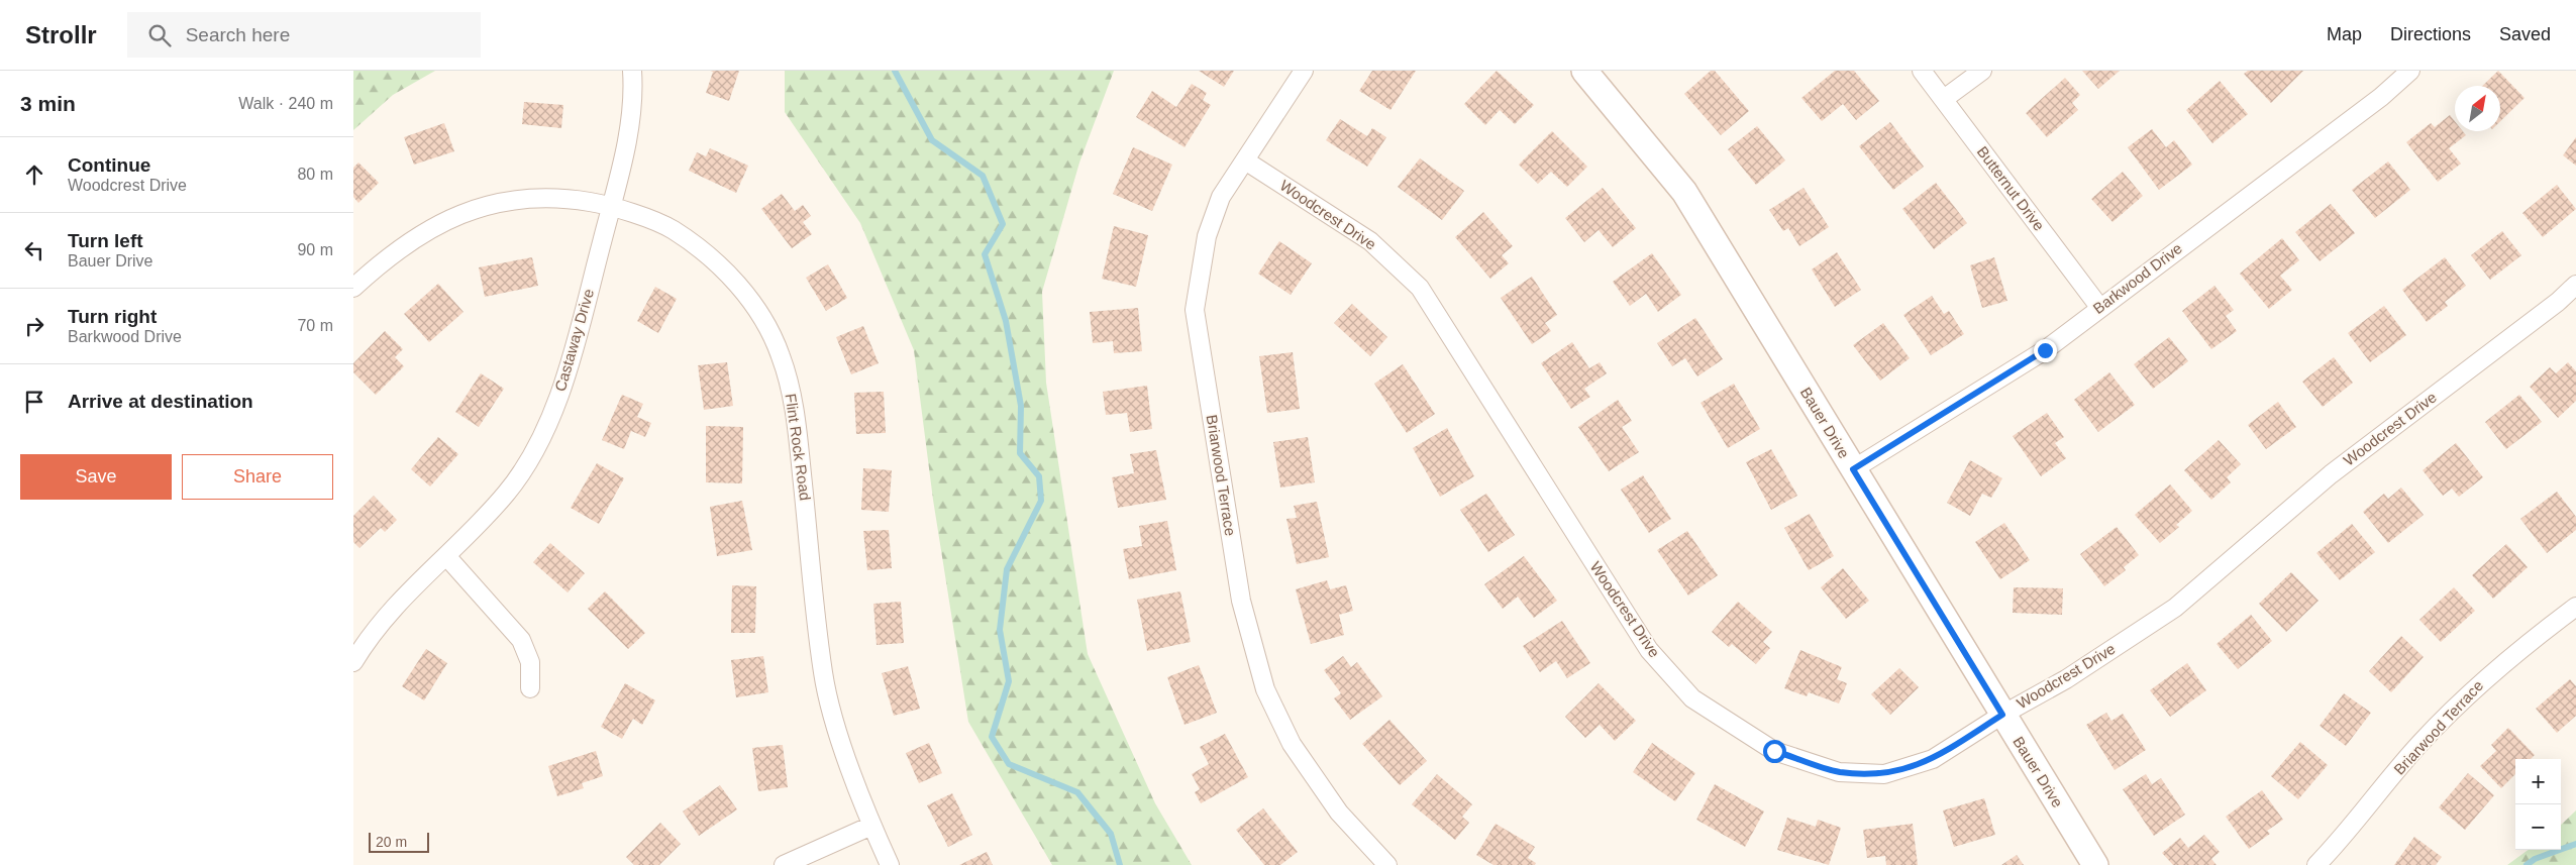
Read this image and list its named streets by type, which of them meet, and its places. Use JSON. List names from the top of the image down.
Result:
{
  "streets": {
    "street": [
      "Butternut Drive",
      "Woodcrest Drive",
      "Barkwood Drive",
      "Castaway Drive",
      "Bauer Drive",
      "Flint Rock Road",
      "Briarwood Terrace"
    ]
  },
  "crossings": [
    ["Butternut Drive", "Barkwood Drive"],
    ["Woodcrest Drive", "Bauer Drive"],
    ["Woodcrest Drive", "Briarwood Terrace"],
    ["Barkwood Drive", "Bauer Drive"],
    ["Castaway Drive", "Flint Rock Road"]
  ],
  "scale_bar": "20 m",
  "north": "top right",
  "page": {
    "header": "Strollr",
    "search": "Search here",
    "nav": ["Map", "Directions", "Saved"],
    "heading": ["3 min", "Walk · 240 m"],
    "list": [
      ["Continue", "Woodcrest Drive", "80 m"],
      ["Turn left", "Bauer Drive", "90 m"],
      ["Turn right", "Barkwood Drive", "70 m"],
      "Arrive at destination"
    ],
    "buttons": ["Save", "Share"],
    "map_buttons": ["+", "−"],
    "scale": "20 m"
  }
}
